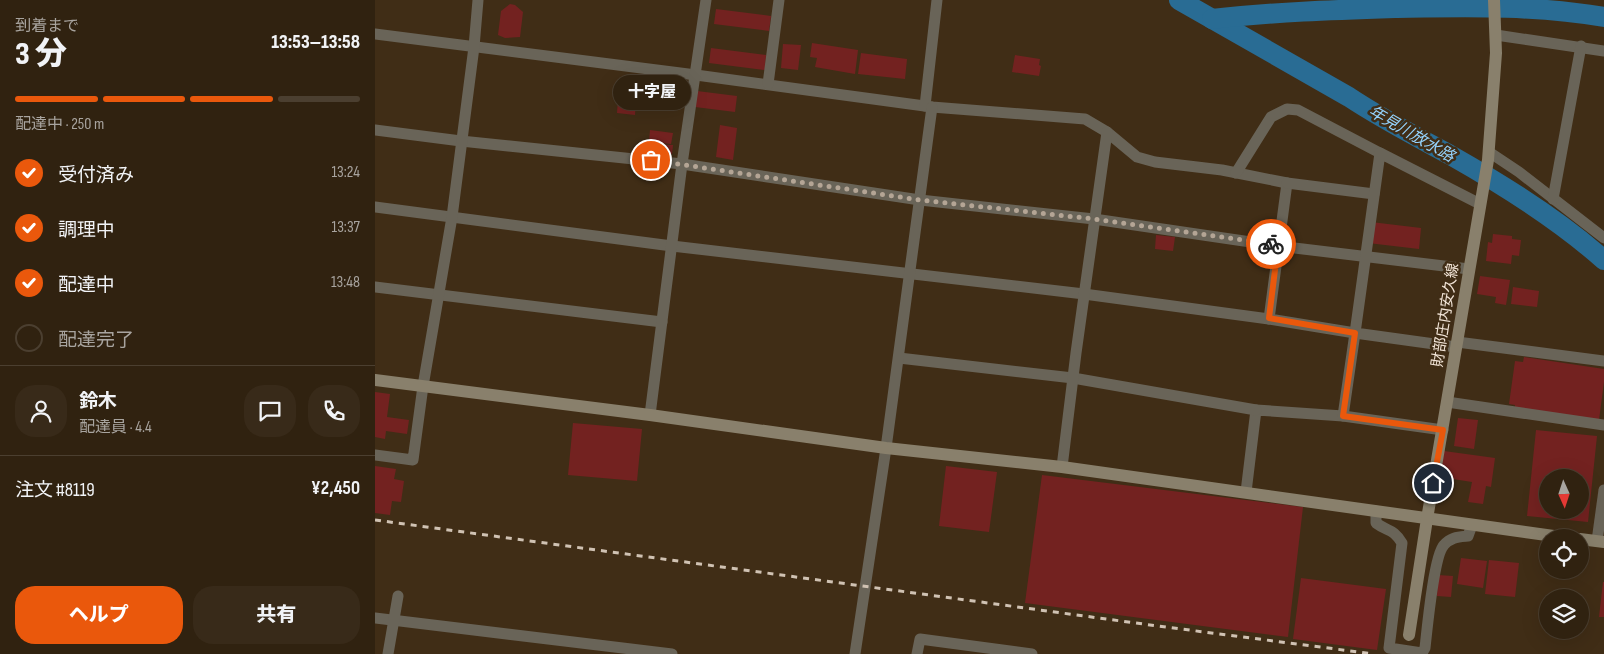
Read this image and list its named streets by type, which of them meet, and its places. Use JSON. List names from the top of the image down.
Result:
{
  "streets": {
    "street": ["財部庄内安久線"]
  },
  "water": ["年見川放水路"],
  "places": ["十字屋"],
  "north": "bottom",
  "page": {
    "heading": ["3 分", "到着まで", "13:53–13:58"],
    "panel": [
      "鈴木",
      "配達員 · 4.4",
      "注文 #8119",
      "¥2,450"
    ],
    "bubble": "十字屋",
    "bar": "配達中 · 250 m",
    "list": [
      ["受付済み", "13:24"],
      ["調理中", "13:37"],
      ["配達中", "13:48"],
      "配達完了"
    ],
    "buttons": ["ヘルプ", "共有"]
  }
}
